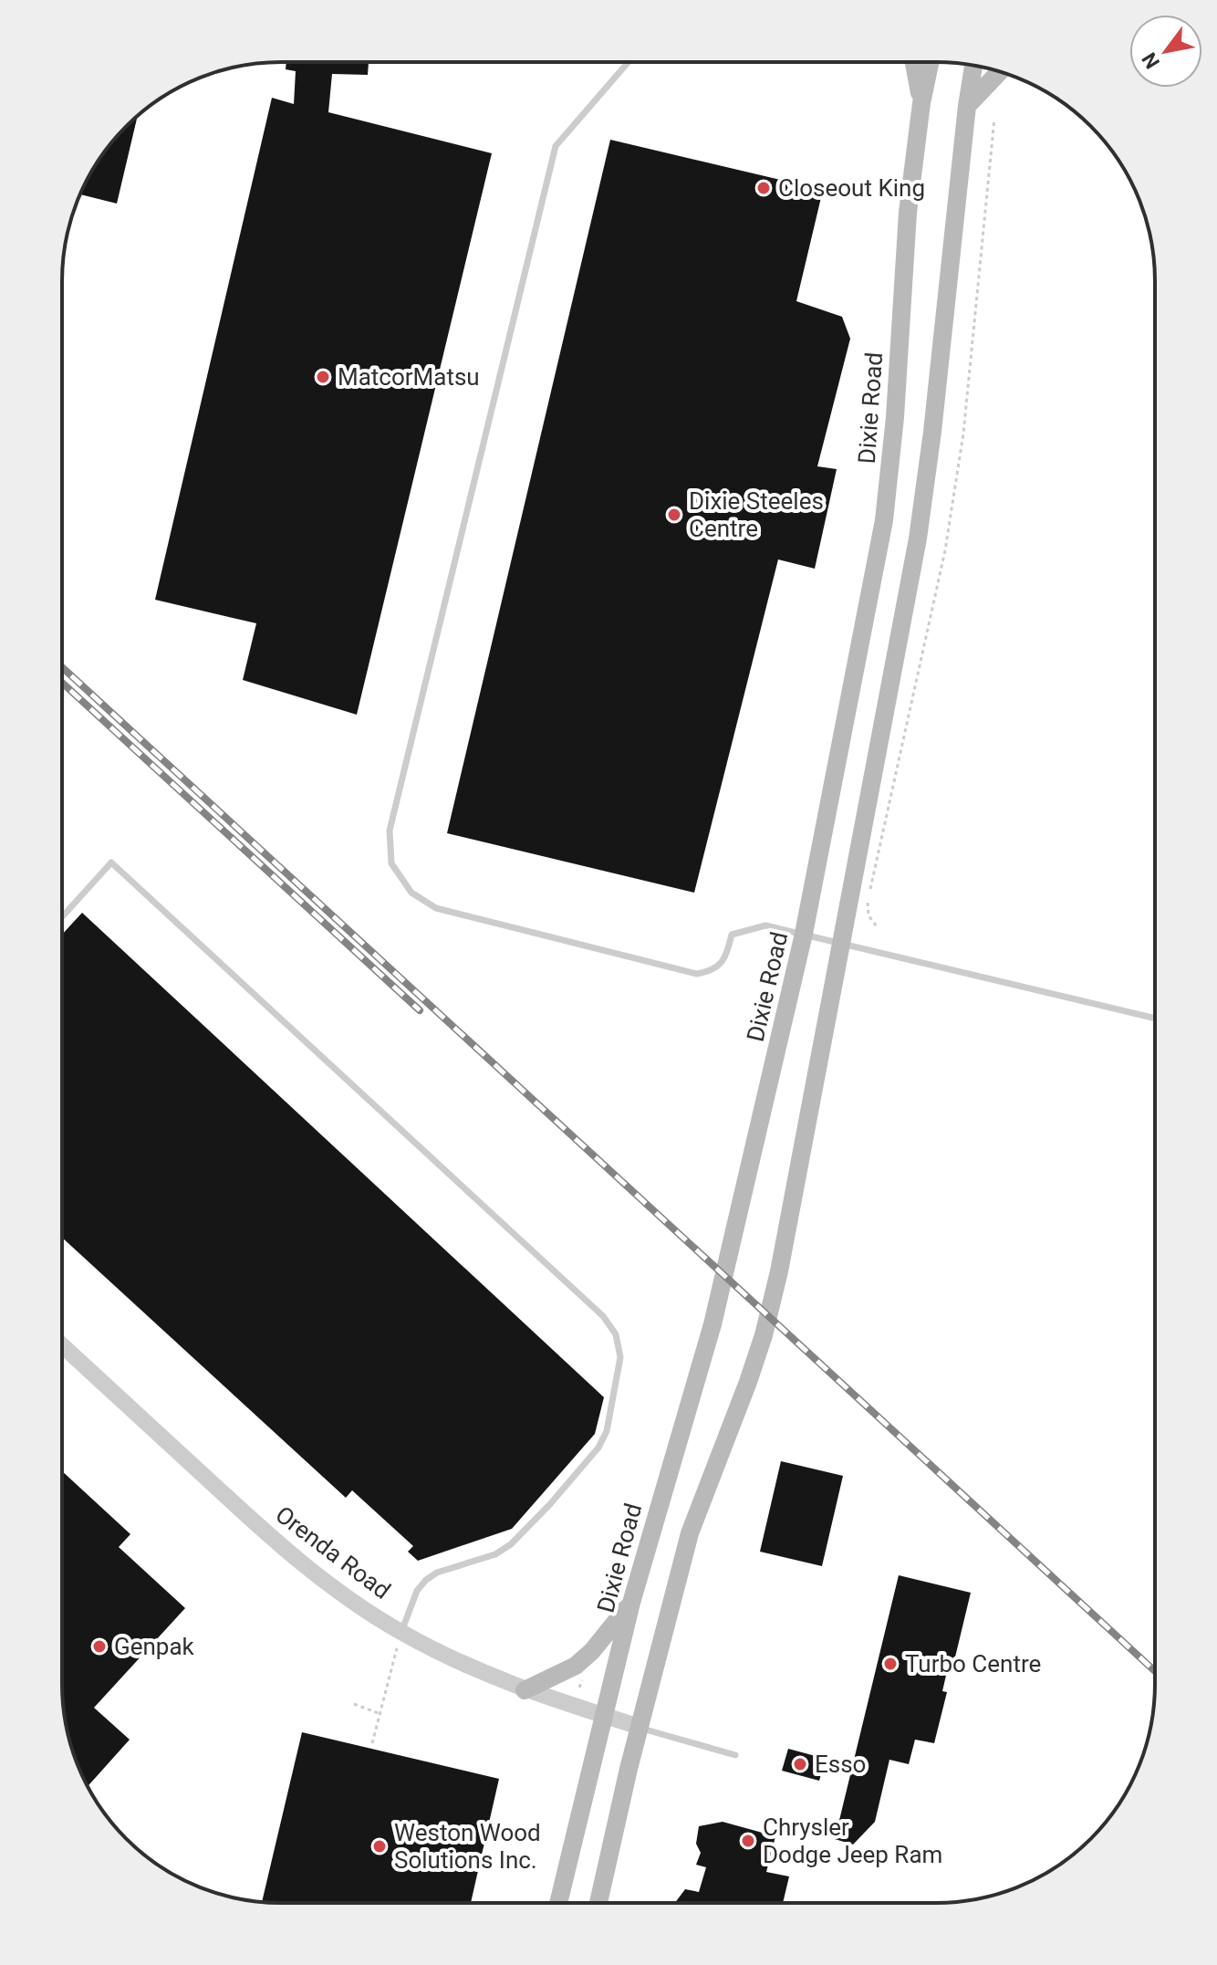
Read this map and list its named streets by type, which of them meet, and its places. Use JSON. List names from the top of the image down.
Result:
{
  "streets": {
    "main road": ["Dixie Road"],
    "street": ["Orenda Road"]
  },
  "crossings": [
    ["Dixie Road", "Orenda Road"]
  ],
  "places": [
    "Closeout King",
    "MatcorMatsu",
    "Dixie Steeles Centre",
    "Genpak",
    "Turbo Centre",
    "Esso",
    "Chrysler Dodge Jeep Ram",
    "Weston Wood Solutions Inc."
  ],
  "north": "bottom left"
}
